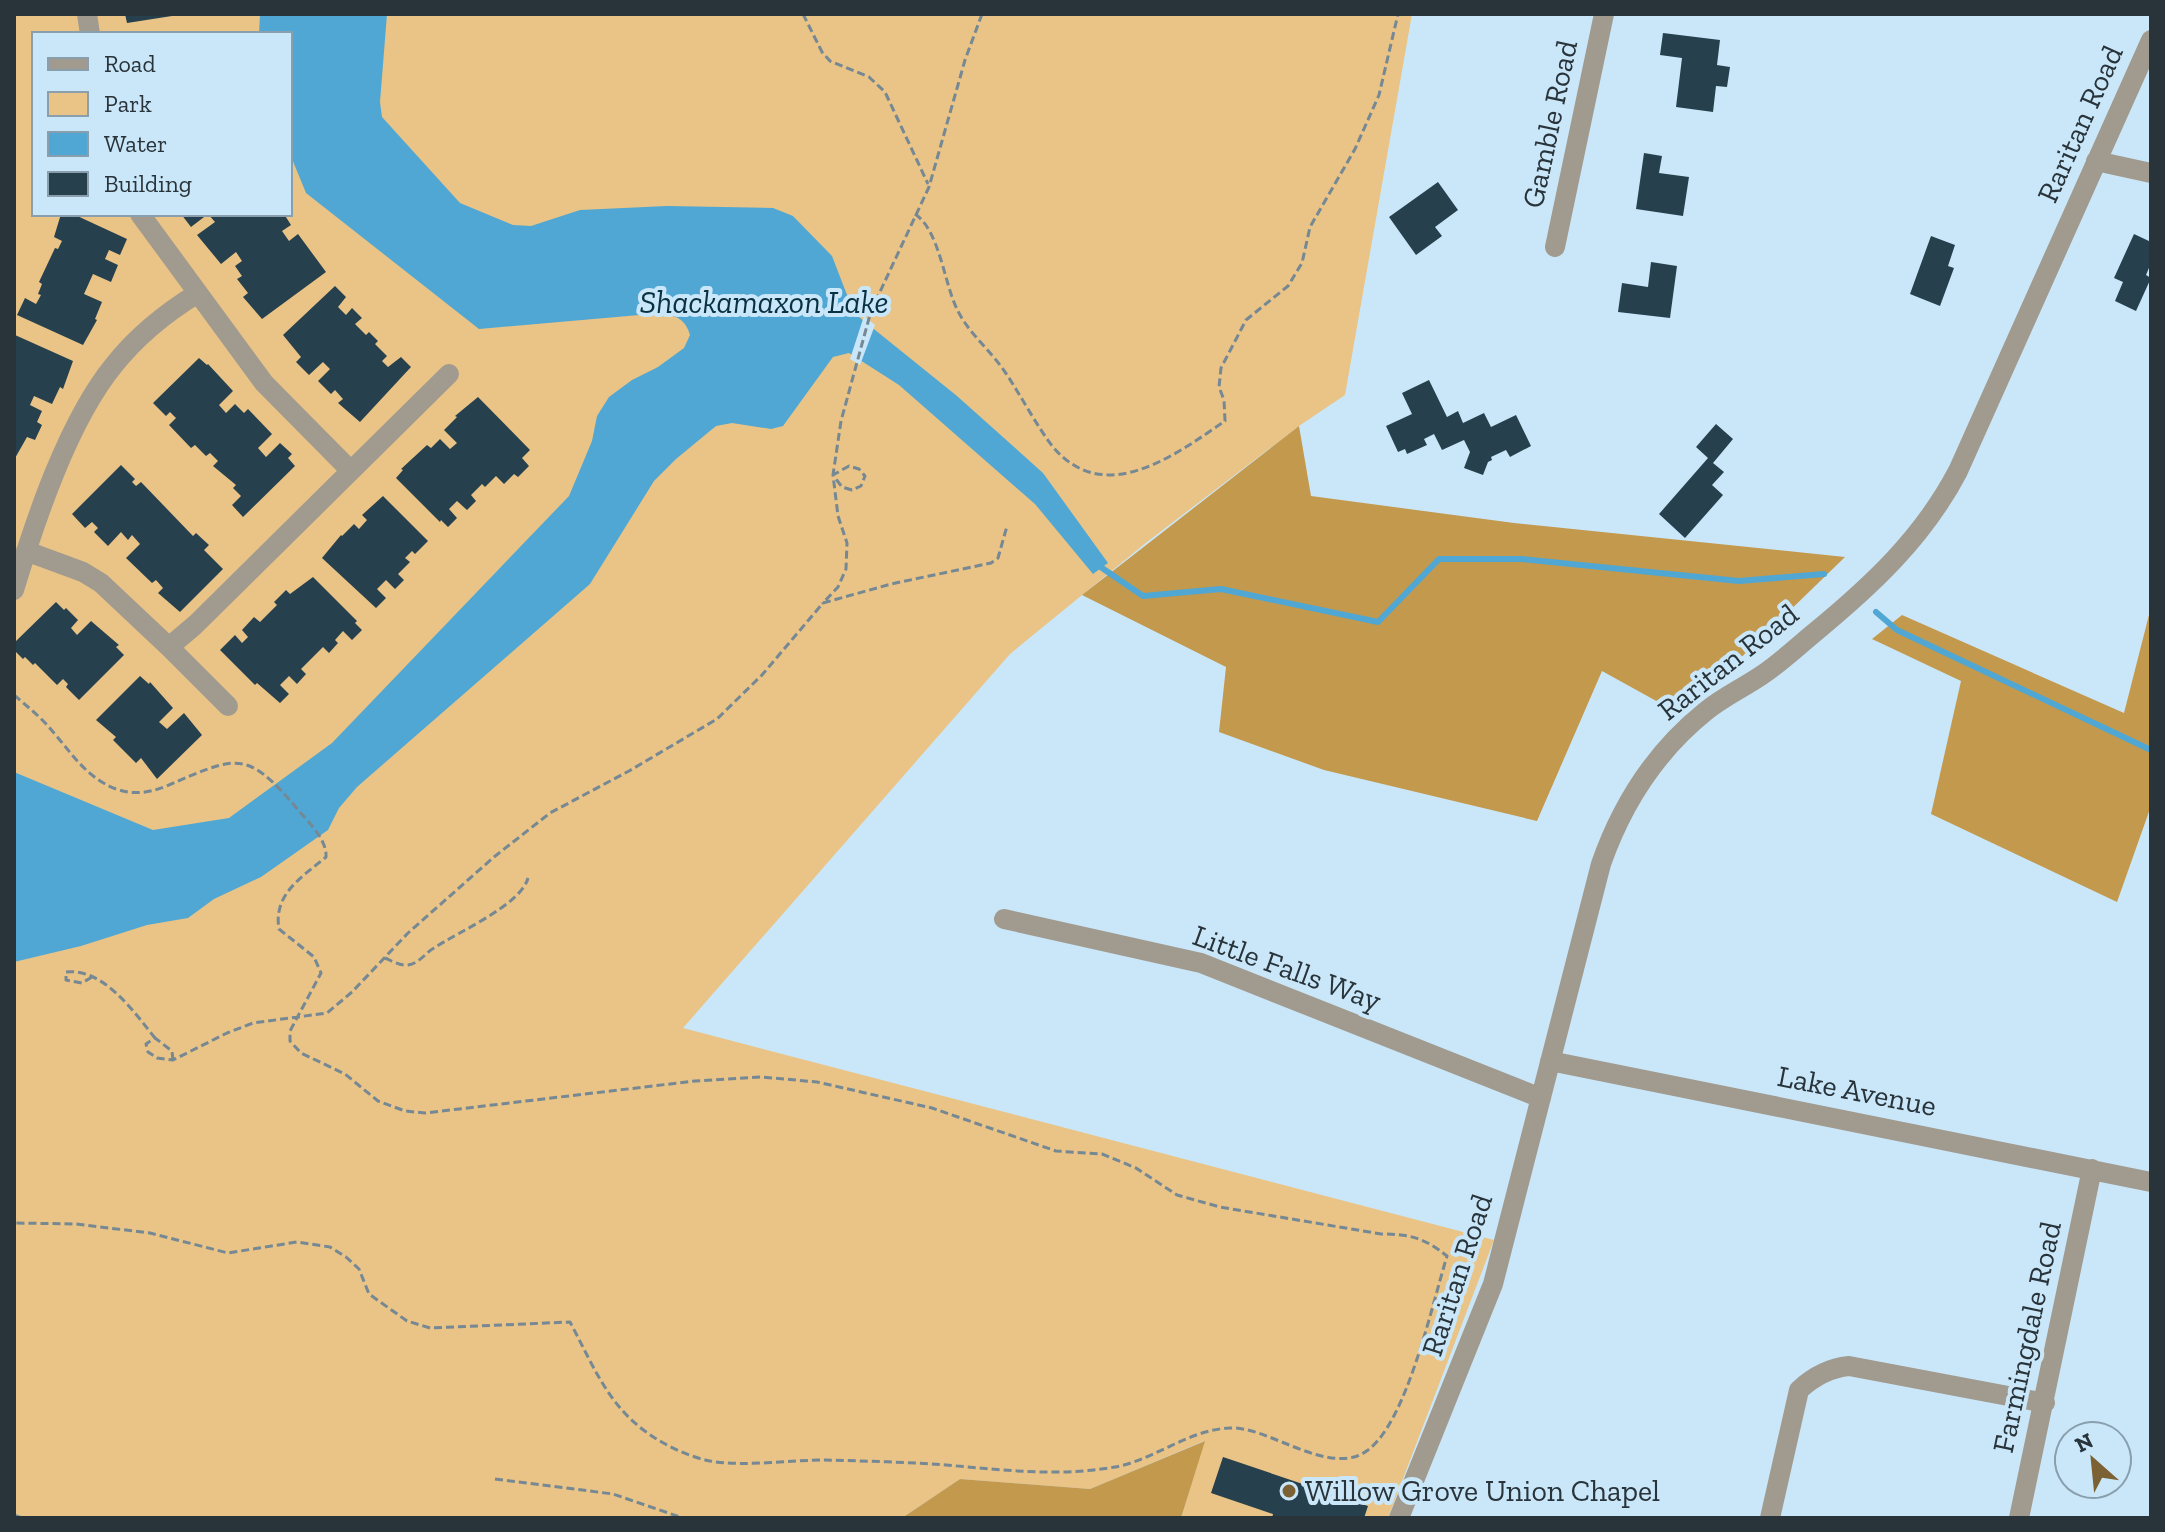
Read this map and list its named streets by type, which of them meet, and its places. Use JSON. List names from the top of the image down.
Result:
{
  "streets": {
    "street": [
      "Gamble Road",
      "Raritan Road",
      "Little Falls Way",
      "Lake Avenue",
      "Farmingdale Road"
    ]
  },
  "crossings": [
    ["Raritan Road", "Little Falls Way"],
    ["Raritan Road", "Lake Avenue"],
    ["Lake Avenue", "Farmingdale Road"]
  ],
  "water": ["Shackamaxon Lake"],
  "places": ["Willow Grove Union Chapel"],
  "legend": [
    "Road",
    "Park",
    "Water",
    "Building"
  ],
  "north": "top left"
}
